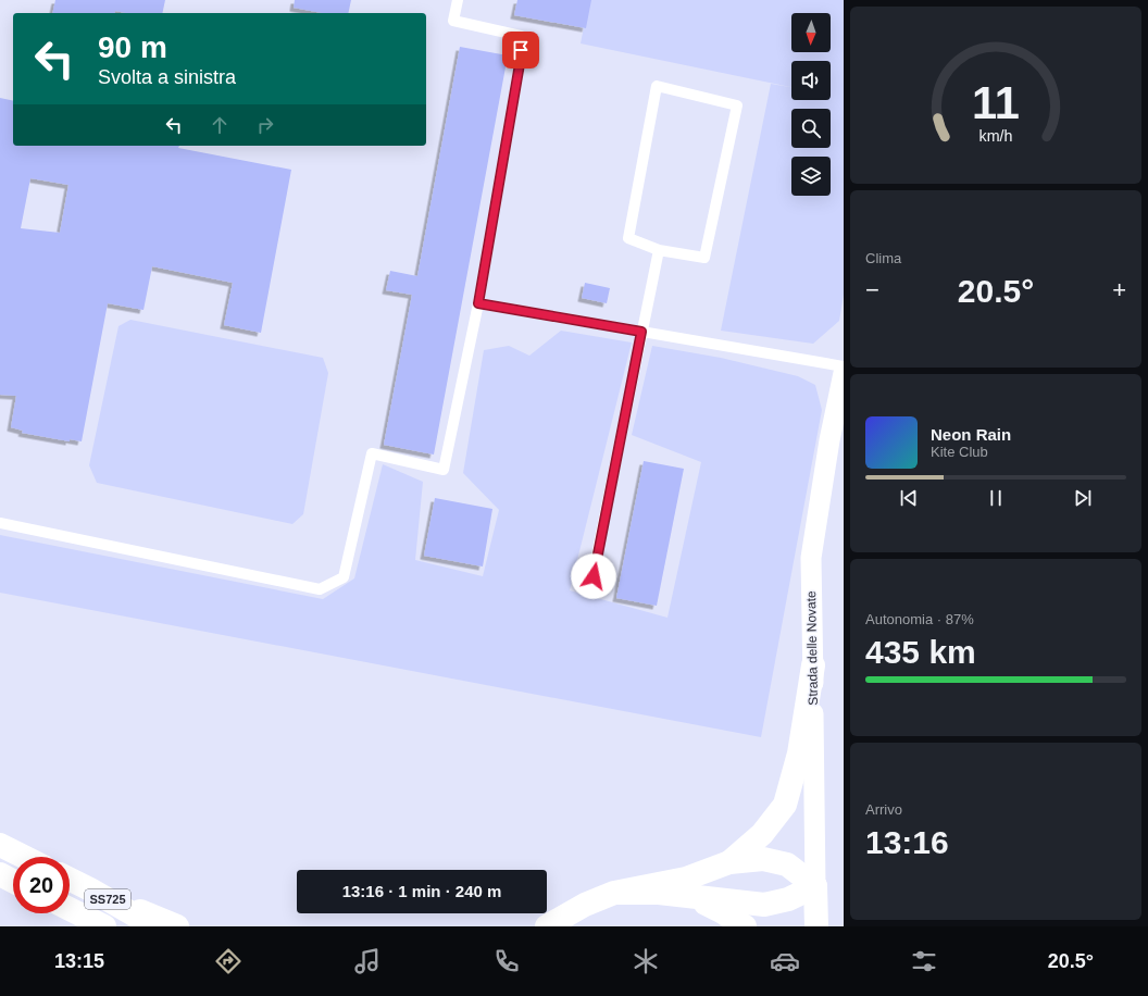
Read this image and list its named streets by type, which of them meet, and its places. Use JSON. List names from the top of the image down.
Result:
{
  "streets": {
    "main road": ["Strada delle Novate", "SS725"]
  },
  "north": "bottom",
  "page": {
    "turn": ["90 m", "Svolta a sinistra"],
    "tile": [
      "Clima",
      ["Autonomia · 87%", "435 km"],
      ["Arrivo", "13:16"]
    ],
    "heat": ["−", "20.5°", "+"],
    "song": ["Neon Rain", "Kite Club"],
    "limit": "20",
    "trip": "13:16 · 1 min · 240 m",
    "tabs": ["13:15", "20.5°"],
    "gauge": ["11", "km/h"]
  }
}
